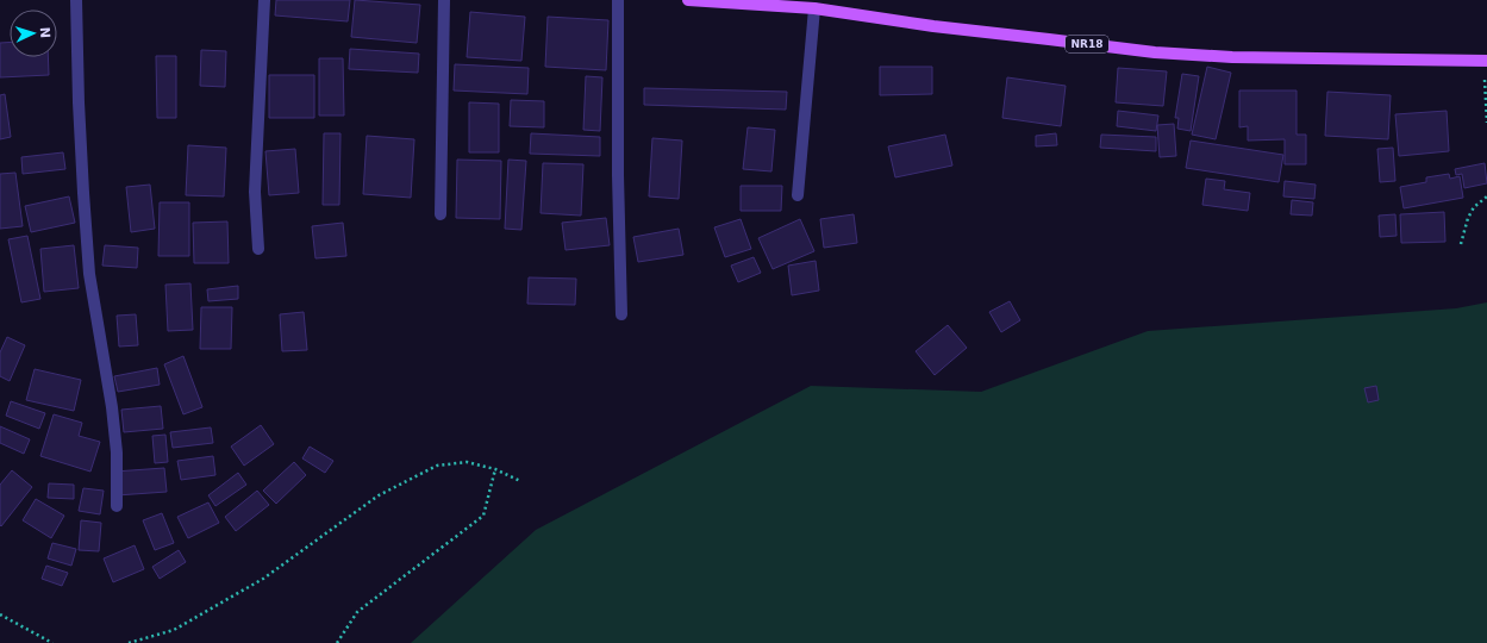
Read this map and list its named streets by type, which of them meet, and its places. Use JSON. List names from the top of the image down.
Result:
{
  "streets": {
    "main road": ["NR18"]
  },
  "north": "right"
}
